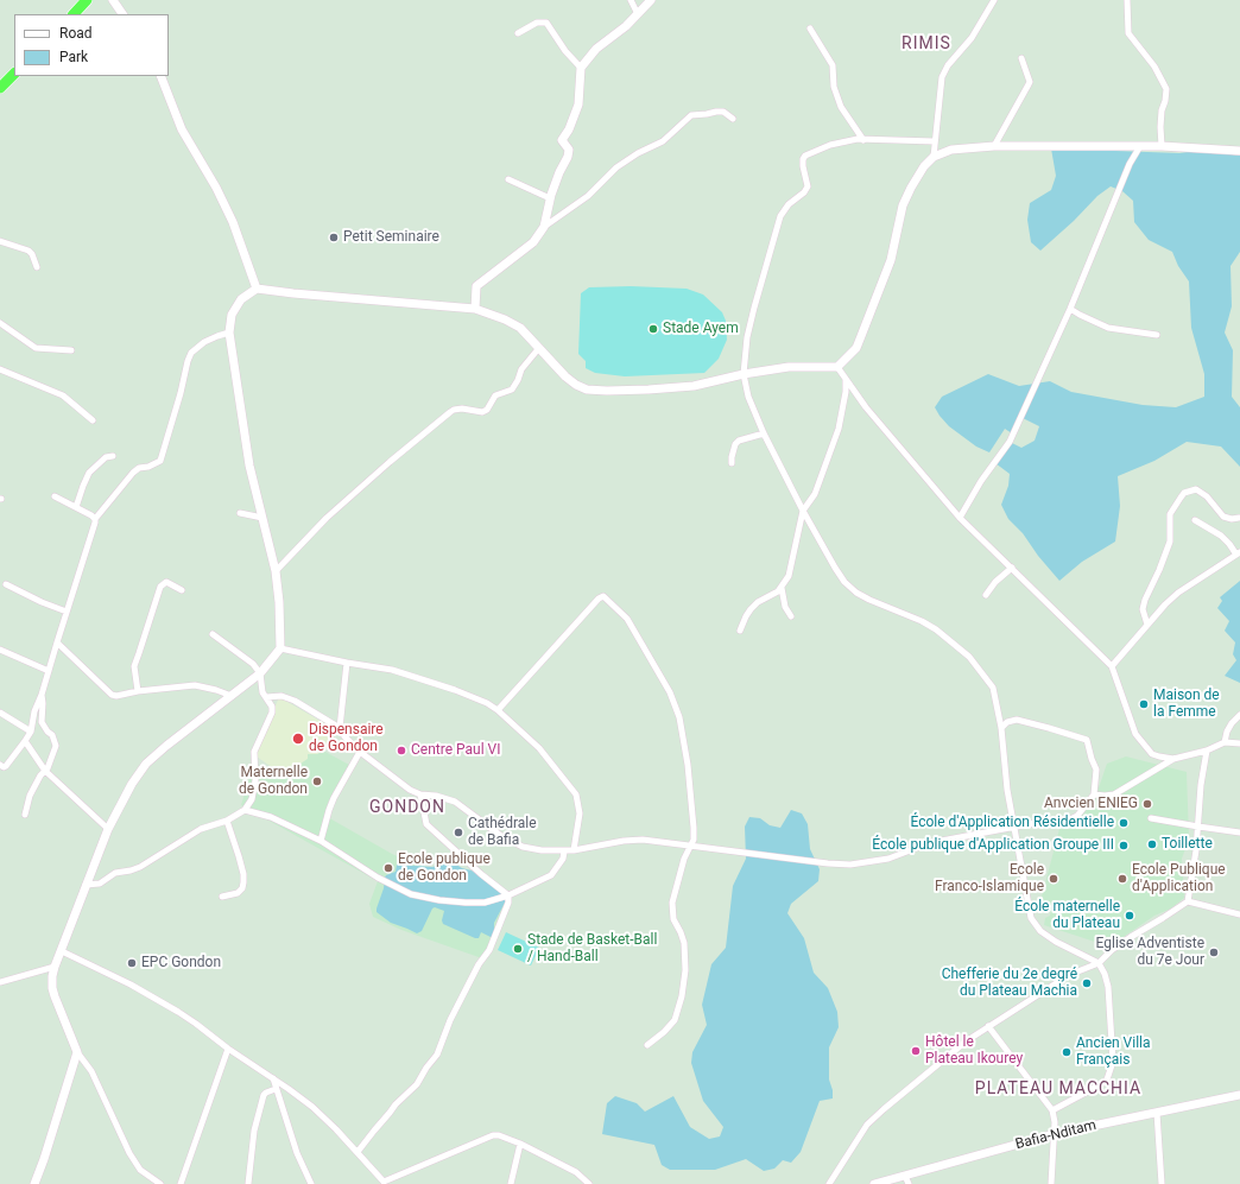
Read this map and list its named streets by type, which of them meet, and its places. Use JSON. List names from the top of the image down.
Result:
{
  "streets": {
    "street": ["Bafia-Nditam"]
  },
  "districts": ["RIMIS", "GONDON", "PLATEAU MACCHIA"],
  "places": [
    "Petit Seminaire",
    "Stade Ayem",
    "Maison de la Femme",
    "Dispensaire de Gondon",
    "Centre Paul VI",
    "Maternelle de Gondon",
    "Anvcien ENIEG",
    "École d'Application Résidentielle",
    "Cathédrale de Bafia",
    "Toillette",
    "École publique d'Application Groupe III",
    "Ecole publique de Gondon",
    "Ecole Franco-Islamique",
    "Ecole Publique d'Application",
    "École maternelle du Plateau",
    "Stade de Basket-Ball / Hand-Ball",
    "Eglise Adventiste du 7e Jour",
    "EPC Gondon",
    "Chefferie du 2e degré du Plateau Machia",
    "Hôtel le Plateau Ikourey",
    "Ancien Villa Français"
  ],
  "legend": ["Road", "Park"]
}
